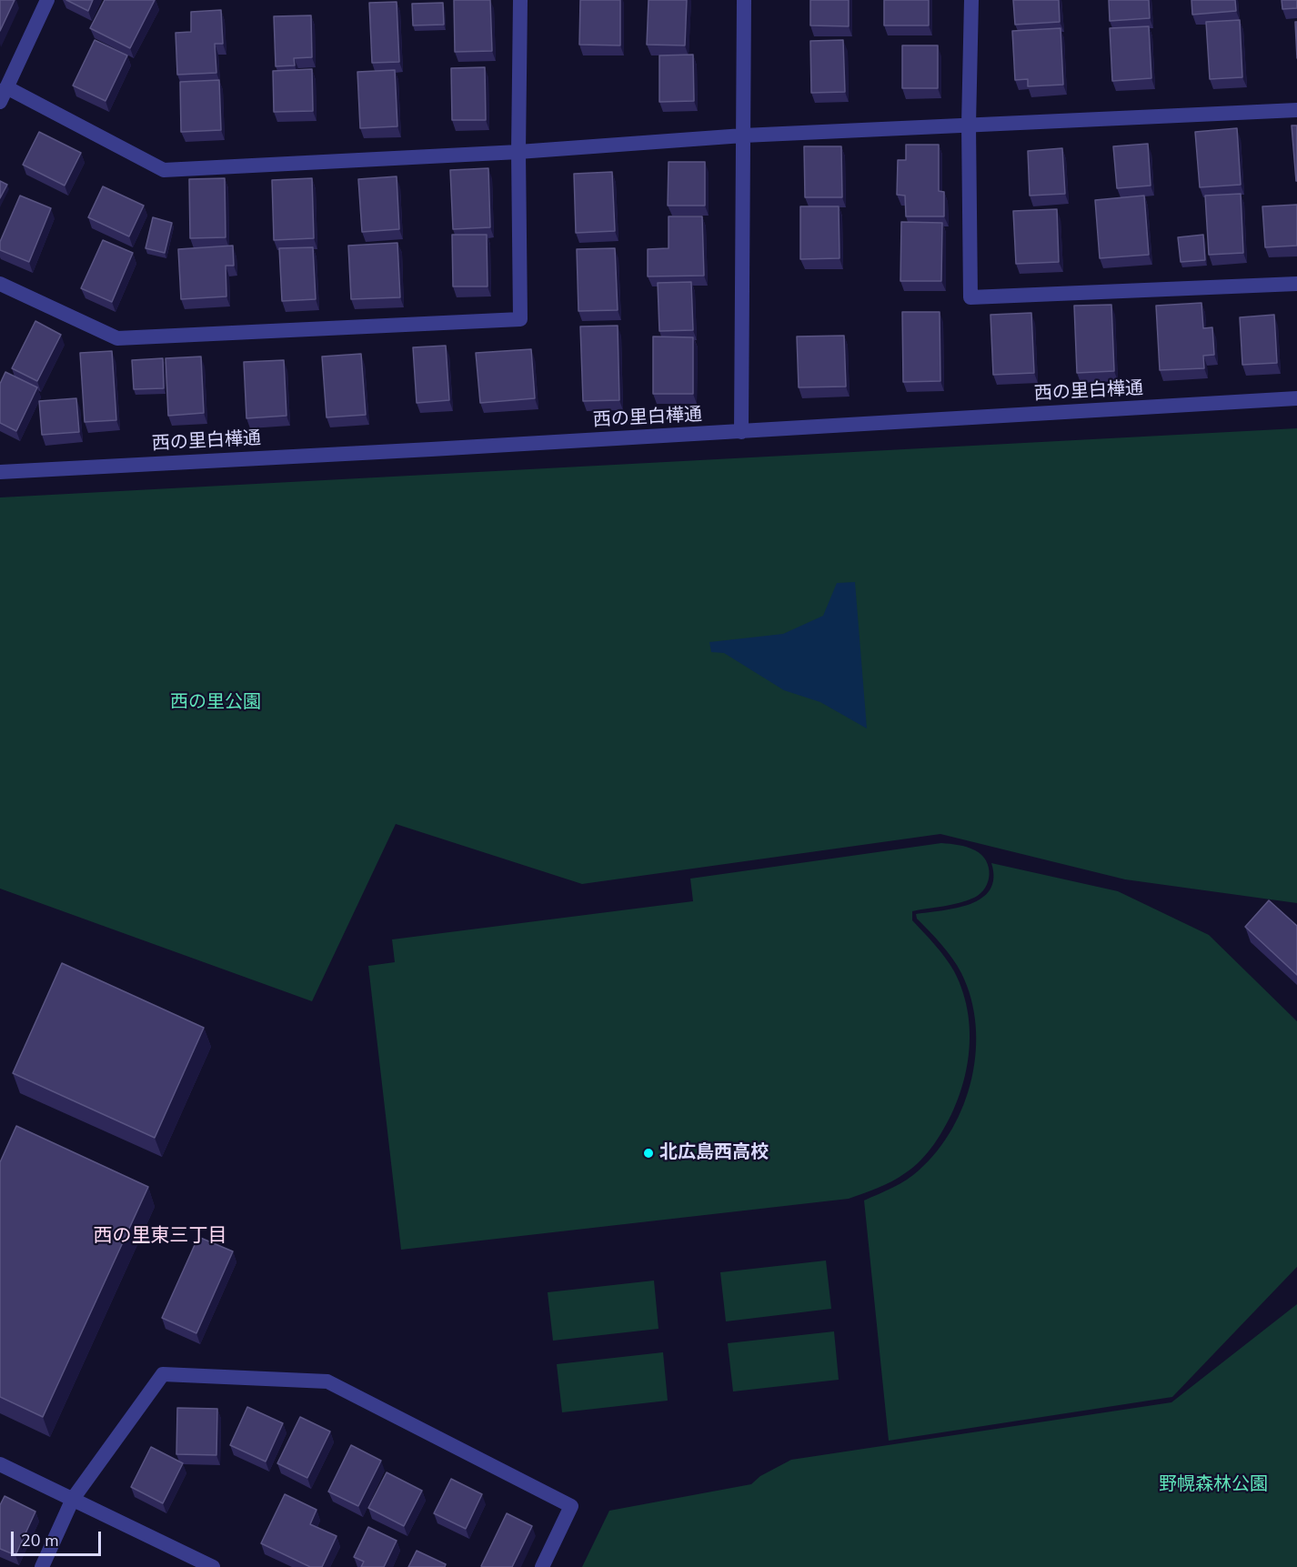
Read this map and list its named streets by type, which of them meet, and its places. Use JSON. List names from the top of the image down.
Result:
{
  "streets": {
    "street": ["西の里白樺通"]
  },
  "districts": ["西の里東三丁目"],
  "parks": ["西の里公園", "野幌森林公園"],
  "places": ["北広島西高校"],
  "scale_bar": "20 m"
}
